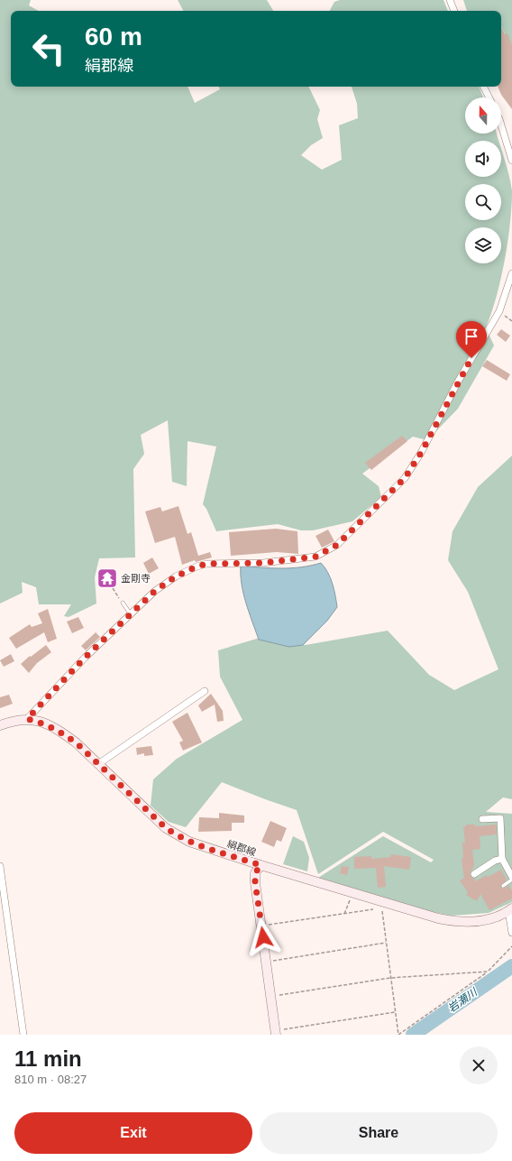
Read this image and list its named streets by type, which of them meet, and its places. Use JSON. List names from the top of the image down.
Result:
{
  "streets": {
    "main road": ["絹郡線"]
  },
  "water": ["岩瀬川"],
  "places": {
    "temple": ["金剛寺"]
  },
  "north": "top",
  "page": {
    "turn": ["60 m", "絹郡線"],
    "heading": ["11 min", "810 m · 08:27"],
    "buttons": ["Exit", "Share"]
  }
}
